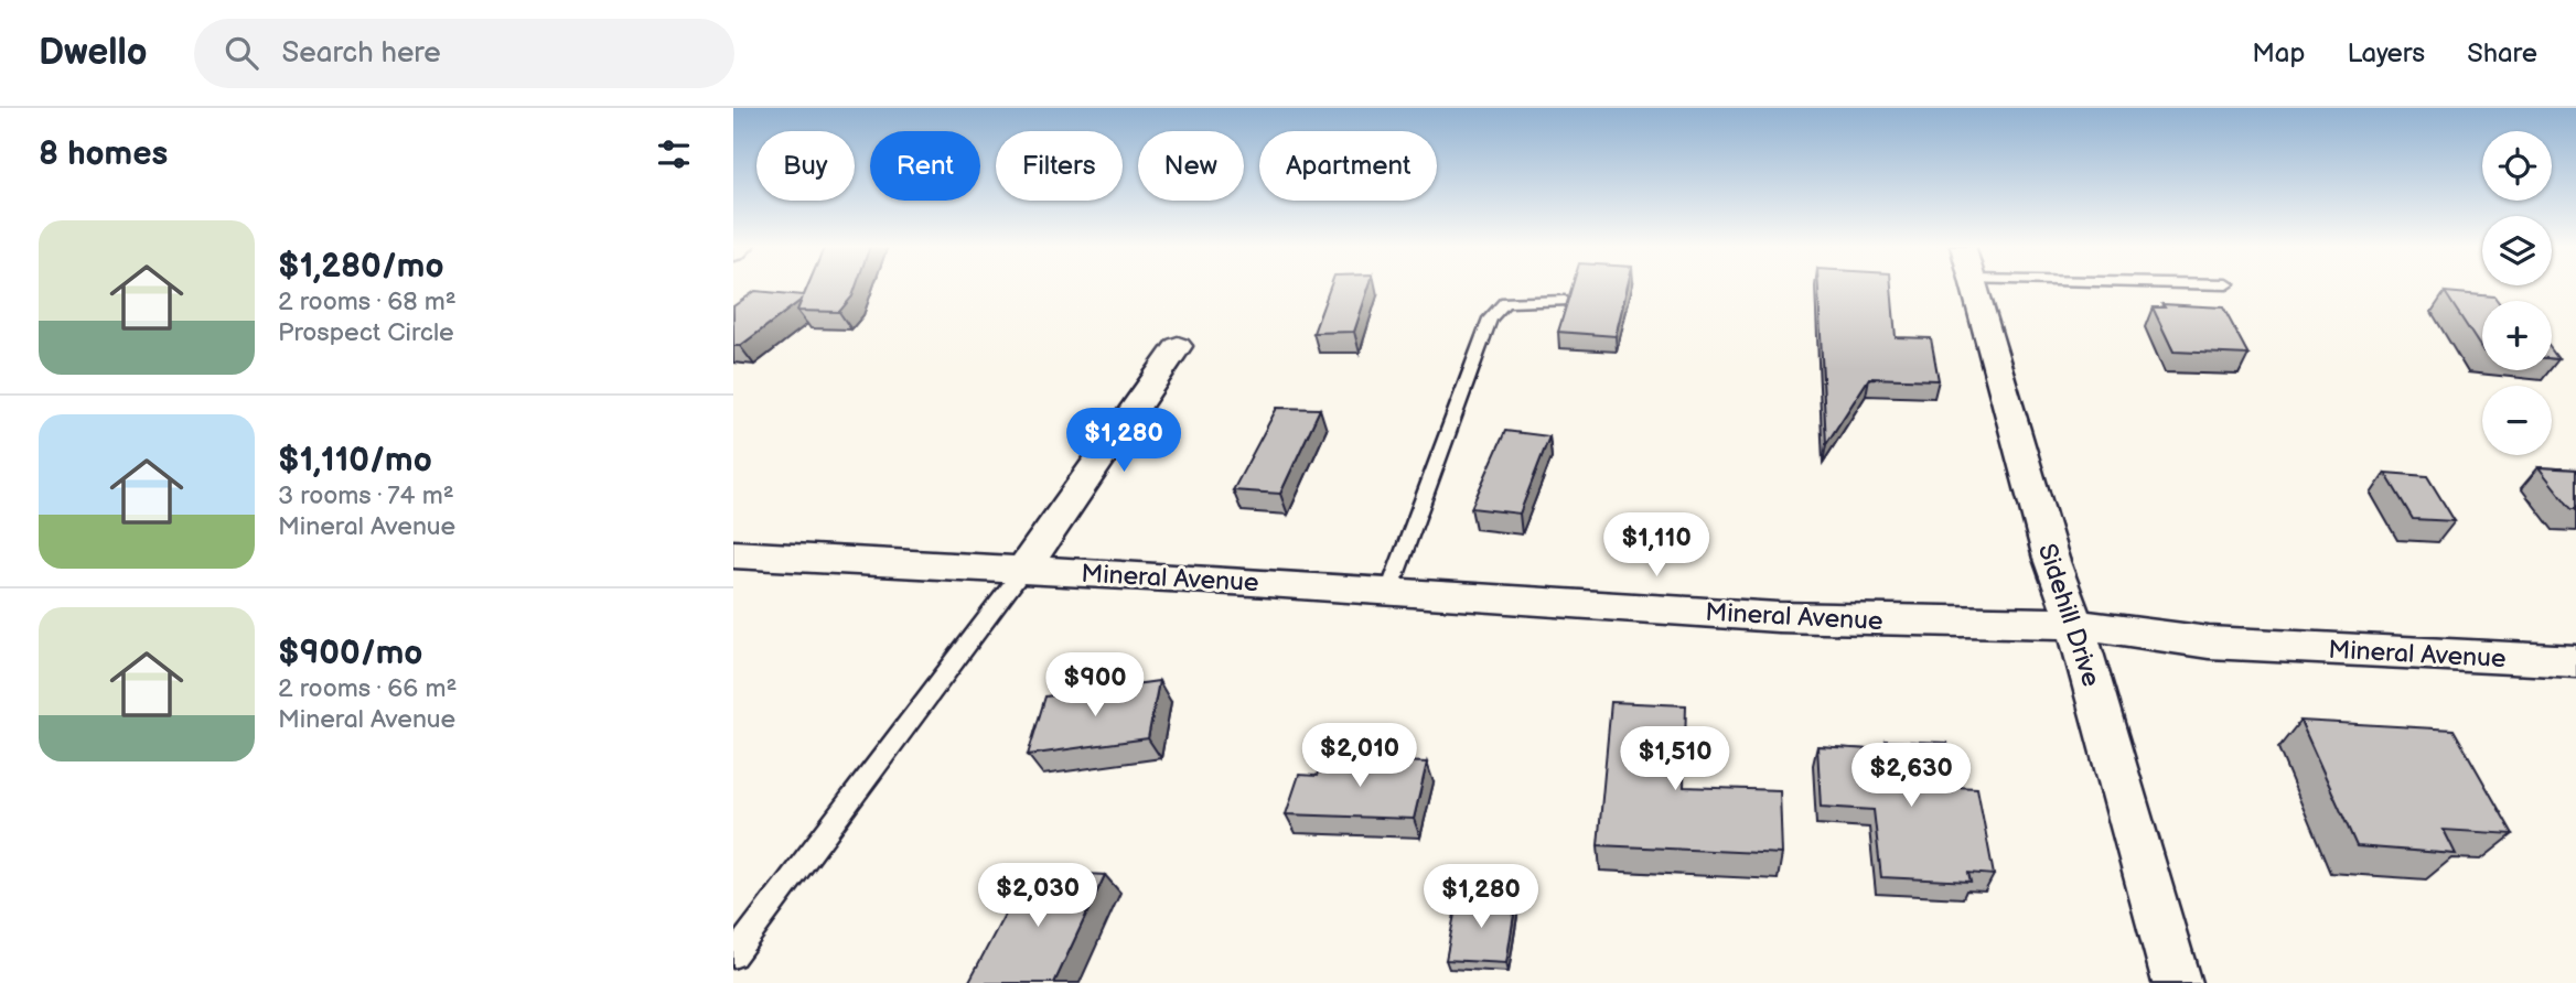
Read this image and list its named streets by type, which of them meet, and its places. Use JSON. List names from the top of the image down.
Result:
{
  "streets": {
    "street": ["Mineral Avenue", "Sidehill Drive"]
  },
  "crossings": [
    ["Mineral Avenue", "Sidehill Drive"]
  ],
  "page": {
    "header": "Dwello",
    "search": "Search here",
    "nav": ["Map", "Layers", "Share"],
    "heading": "8 homes",
    "map_buttons": ["+", "−"],
    "chip": [
      "Buy",
      "Rent",
      "Filters",
      "New",
      "Apartment"
    ],
    "list": [
      {
        "name": "$1,280/mo",
        "note": "2 rooms · 68 m² · Prospect Circle"
      },
      {
        "name": "$1,110/mo",
        "note": "3 rooms · 74 m² · Mineral Avenue"
      },
      {
        "name": "$900/mo",
        "note": "2 rooms · 66 m² · Mineral Avenue"
      }
    ],
    "price": [
      "$1,280",
      "$1,110",
      "$900",
      "$2,010",
      "$1,510",
      "$2,630",
      "$2,030",
      "$1,280"
    ]
  }
}
